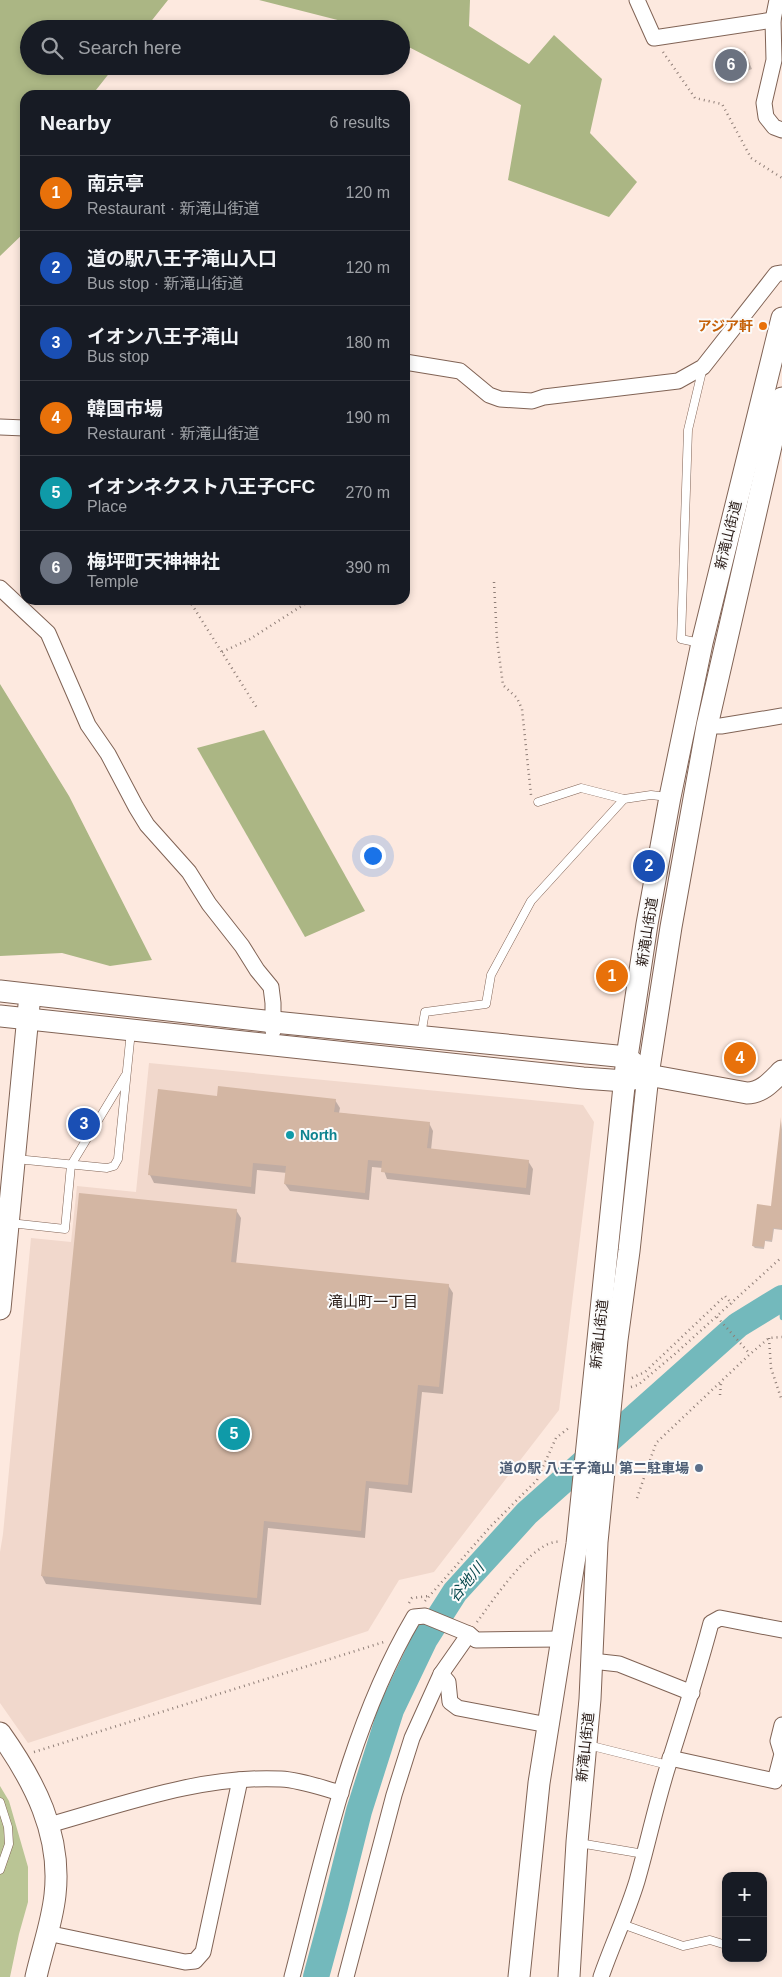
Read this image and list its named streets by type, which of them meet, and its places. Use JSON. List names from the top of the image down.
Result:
{
  "streets": {
    "main road": ["新滝山街道"]
  },
  "districts": ["滝山町一丁目"],
  "water": ["谷地川"],
  "places": ["アジア軒", "North", "道の駅 八王子滝山 第二駐車場"],
  "page": {
    "search": "Search here",
    "pins": [
      "6",
      "2",
      "1",
      "4",
      "3",
      "5"
    ],
    "heading": ["Nearby", "6 results"],
    "list": [
      {
        "mark": "1",
        "name": "南京亭",
        "note": "Restaurant · 新滝山街道",
        "value": "120 m"
      },
      {
        "mark": "2",
        "name": "道の駅八王子滝山入口",
        "note": "Bus stop · 新滝山街道",
        "value": "120 m"
      },
      {
        "mark": "3",
        "name": "イオン八王子滝山",
        "note": "Bus stop",
        "value": "180 m"
      },
      {
        "mark": "4",
        "name": "韓国市場",
        "note": "Restaurant · 新滝山街道",
        "value": "190 m"
      },
      {
        "mark": "5",
        "name": "イオンネクスト八王子CFC",
        "note": "Place",
        "value": "270 m"
      },
      {
        "mark": "6",
        "name": "梅坪町天神神社",
        "note": "Temple",
        "value": "390 m"
      }
    ],
    "map_buttons": ["+", "−"]
  }
}
